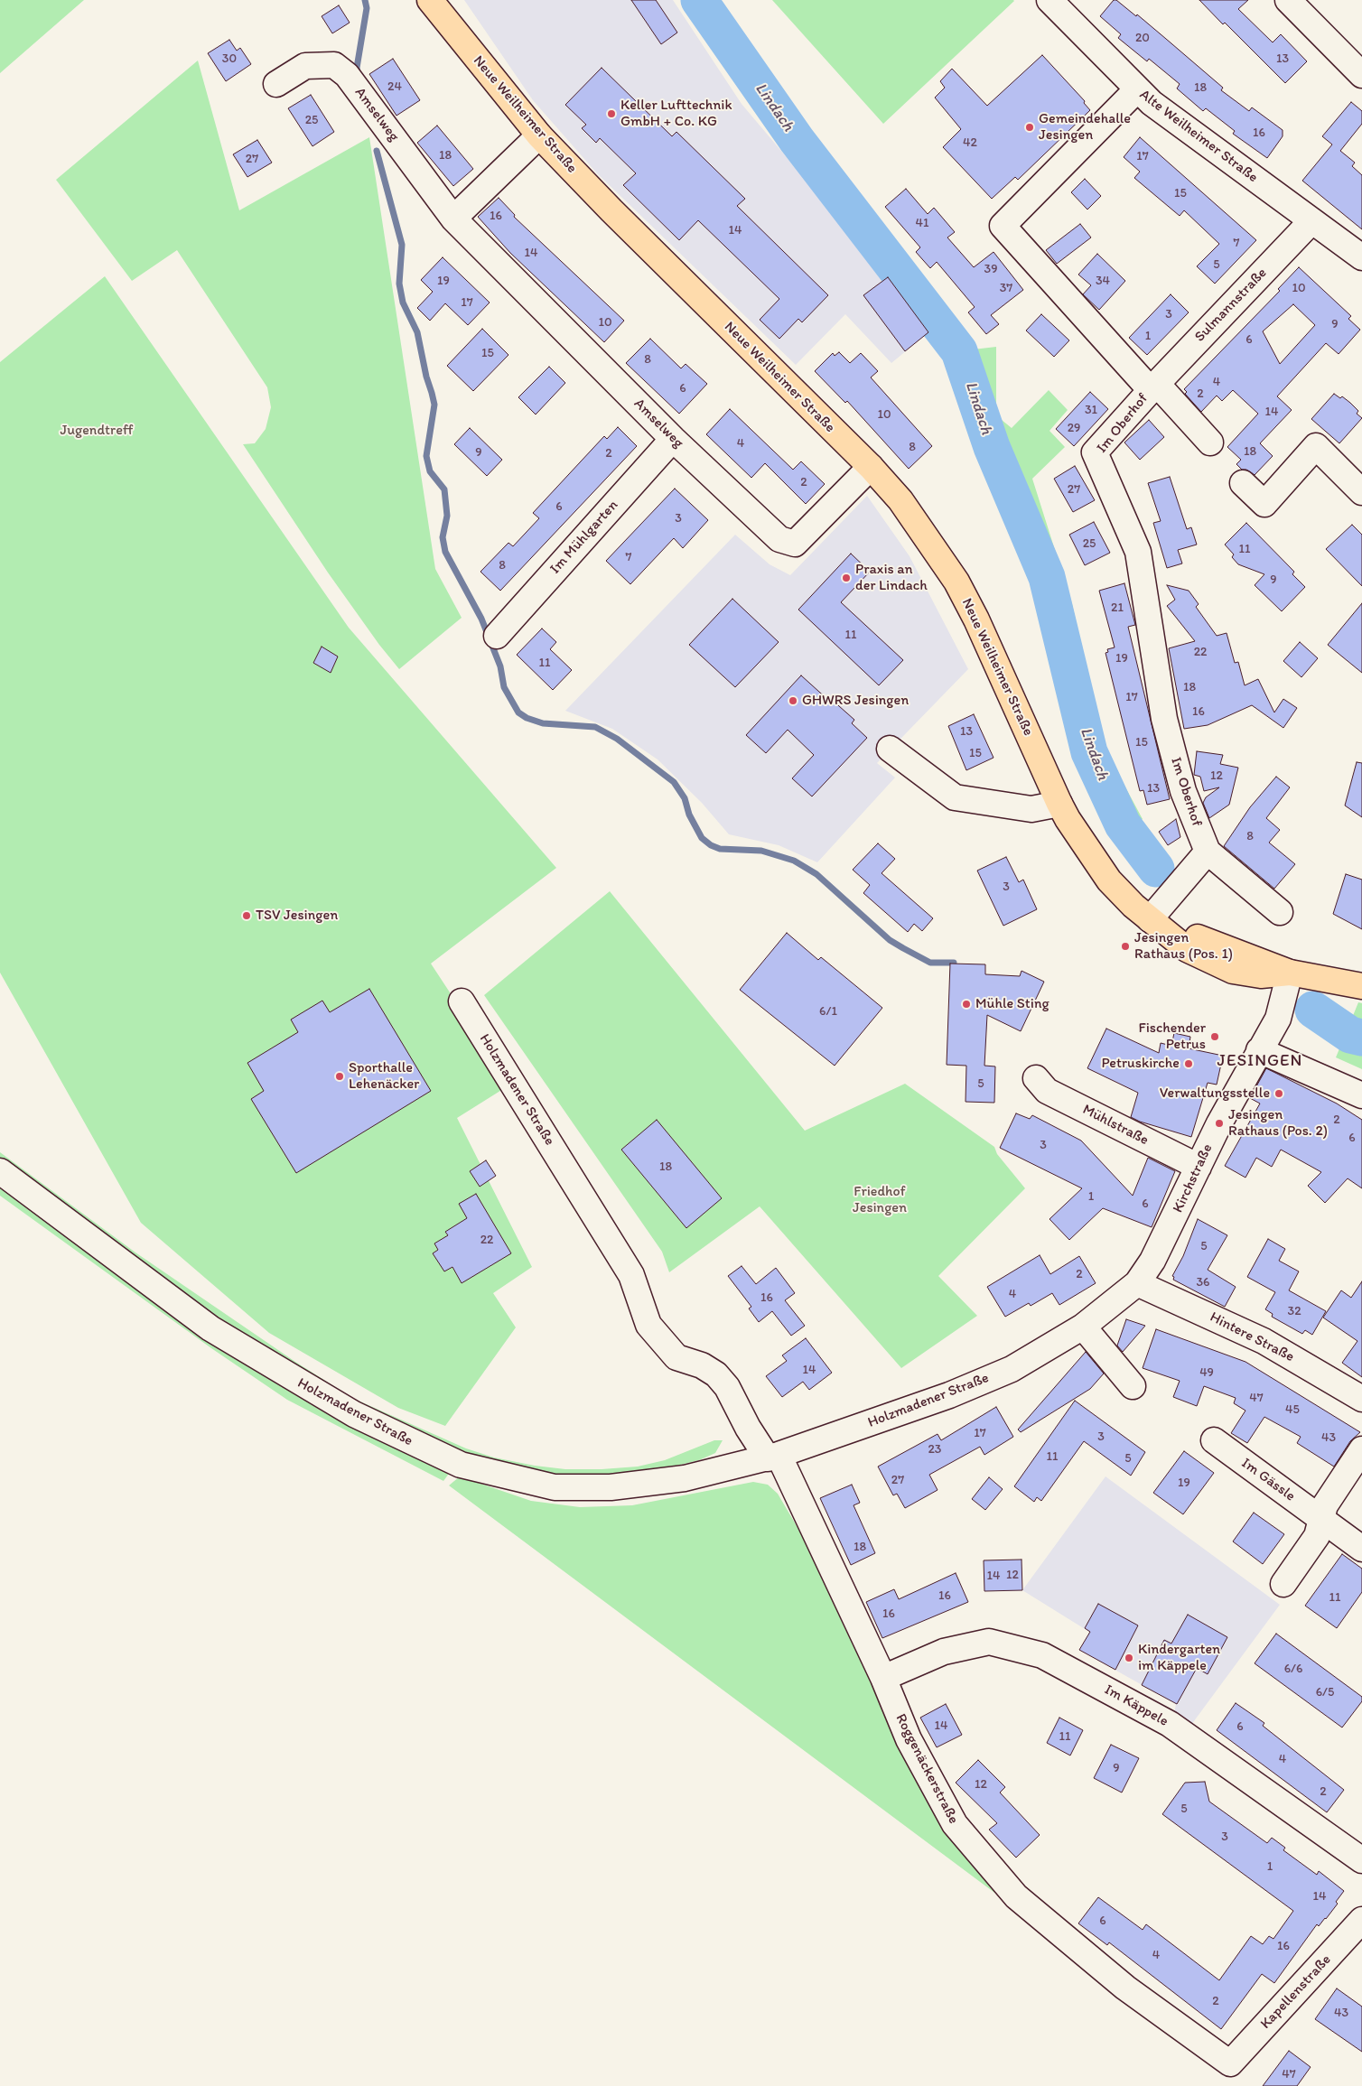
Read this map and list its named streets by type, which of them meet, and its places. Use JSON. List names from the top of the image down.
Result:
{
  "streets": {
    "main road": ["Neue Weilheimer Straße"],
    "street": [
      "Amselweg",
      "Alte Weilheimer Straße",
      "Sulmannstraße",
      "Im Oberhof",
      "Im Mühlgarten",
      "Holzmadener Straße",
      "Mühlstraße",
      "Kirchstraße",
      "Hintere Straße",
      "Im Gässle",
      "Im Käppele",
      "Roggenäckerstraße",
      "Kapellenstraße"
    ]
  },
  "crossings": [
    ["Amselweg", "Neue Weilheimer Straße"],
    ["Amselweg", "Im Mühlgarten"],
    ["Neue Weilheimer Straße", "Kirchstraße"],
    ["Alte Weilheimer Straße", "Sulmannstraße"],
    ["Alte Weilheimer Straße", "Im Oberhof"],
    ["Sulmannstraße", "Im Oberhof"],
    ["Holzmadener Straße", "Kirchstraße"],
    ["Holzmadener Straße", "Hintere Straße"],
    ["Holzmadener Straße", "Roggenäckerstraße"],
    ["Mühlstraße", "Kirchstraße"],
    ["Kirchstraße", "Hintere Straße"],
    ["Im Käppele", "Roggenäckerstraße"],
    ["Roggenäckerstraße", "Kapellenstraße"]
  ],
  "districts": ["JESINGEN"],
  "water": ["Lindach"],
  "parks": ["Jugendtreff", "Friedhof Jesingen"],
  "places": [
    "Keller Lufttechnik GmbH + Co. KG",
    "Gemeindehalle Jesingen",
    "Praxis an der Lindach",
    "GHWRS Jesingen",
    "TSV Jesingen",
    "Jesingen Rathaus (Pos. 1)",
    "Mühle Sting",
    "Fischender Petrus",
    "Petruskirche",
    "Sporthalle Lehenäcker",
    "Verwaltungsstelle",
    "Jesingen Rathaus (Pos. 2)",
    "Kindergarten im Käppele"
  ],
  "house_numbers": [
    "20",
    "30",
    "13",
    "24",
    "18",
    "25",
    "16",
    "42",
    "18",
    "17",
    "27",
    "15",
    "16",
    "41",
    "14",
    "7",
    "14",
    "5",
    "39",
    "19",
    "34",
    "37",
    "10",
    "17",
    "3",
    "10",
    "9",
    "1",
    "6",
    "15",
    "8",
    "4",
    "6",
    "2",
    "31",
    "14",
    "10",
    "29",
    "4",
    "8",
    "18",
    "9",
    "2",
    "2",
    "27",
    "6",
    "3",
    "25",
    "11",
    "7",
    "8",
    "9",
    "21",
    "11",
    "22",
    "19",
    "11",
    "18",
    "17",
    "16",
    "13",
    "15",
    "15",
    "12",
    "13",
    "8",
    "3",
    "6/1",
    "5",
    "2",
    "6",
    "3",
    "18",
    "1",
    "6",
    "22",
    "5",
    "2",
    "36",
    "4",
    "16",
    "32",
    "14",
    "49",
    "47",
    "45",
    "17",
    "3",
    "43",
    "23",
    "11",
    "5",
    "27",
    "19",
    "18",
    "12",
    "14",
    "16",
    "11",
    "16",
    "6/6",
    "6/5",
    "14",
    "6",
    "11",
    "4",
    "9",
    "12",
    "2",
    "5",
    "3",
    "1",
    "14",
    "6",
    "16",
    "4",
    "2",
    "43",
    "47"
  ]
}
